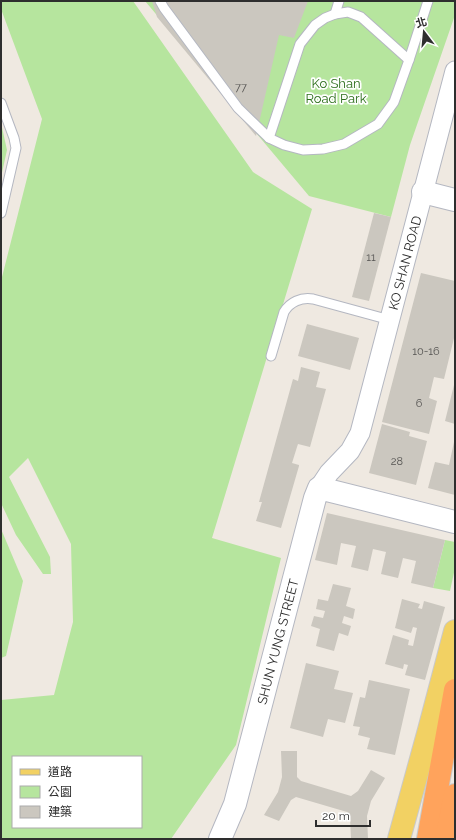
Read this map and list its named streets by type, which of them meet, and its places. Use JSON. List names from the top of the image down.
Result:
{
  "streets": {
    "street": ["KO SHAN ROAD", "SHUN YUNG STREET"]
  },
  "crossings": [
    ["KO SHAN ROAD", "SHUN YUNG STREET"]
  ],
  "parks": ["Ko Shan Road Park"],
  "house_numbers": [
    "77",
    "11",
    "10-16",
    "6",
    "28"
  ],
  "legend": ["道路", "公園", "建築"],
  "scale_bar": "20 m",
  "north": "top"
}
